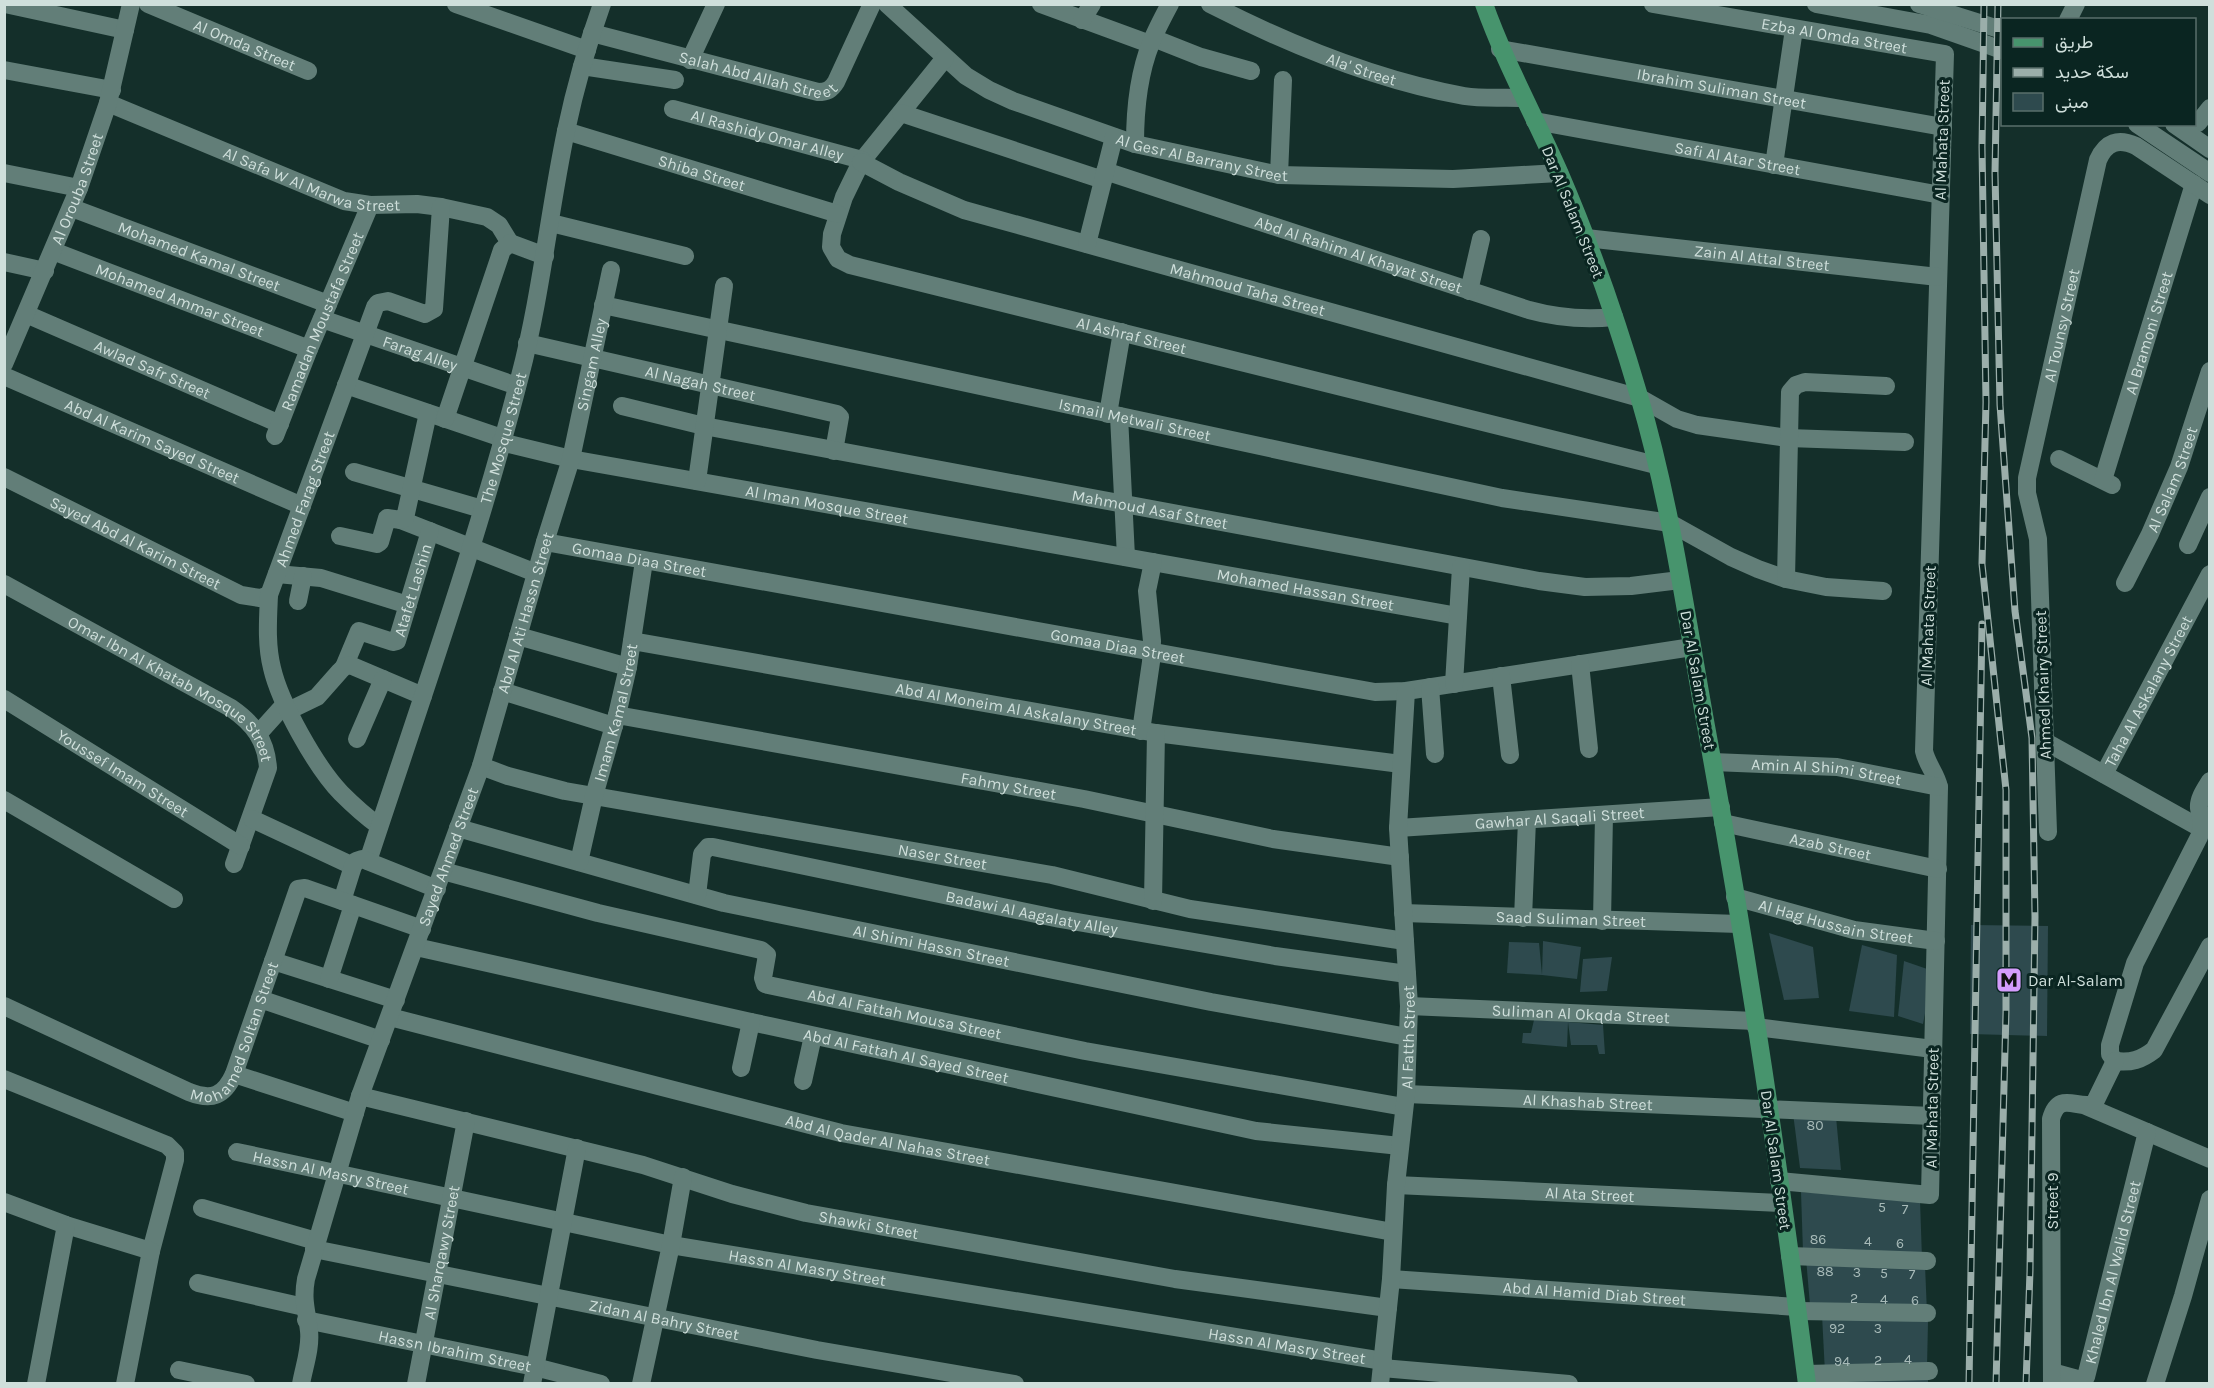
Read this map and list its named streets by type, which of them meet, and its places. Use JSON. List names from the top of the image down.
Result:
{
  "streets": {
    "main road": ["Dar Al Salam Street"],
    "street": [
      "Ezba Al Omda Street",
      "Al Omda Street",
      "Salah Abd Allah Street",
      "Ala' Street",
      "Ibrahim Suliman Street",
      "Al Rashidy Omar Alley",
      "Al Mahata Street",
      "Al Gesr Al Barrany Street",
      "Safi Al Atar Street",
      "Shiba Street",
      "Al Safa W Al Marwa Street",
      "Al Orouba Street",
      "Abd Al Rahim Al Khayat Street",
      "Mohamed Kamal Street",
      "Zain Al Attal Street",
      "Mahmoud Taha Street",
      "Mohamed Ammar Street",
      "Ramadan Moustafa Street",
      "Al Tounsy Street",
      "Al Bramoni Street",
      "Al Ashraf Street",
      "Farag Alley",
      "Singam Alley",
      "Awlad Safr Street",
      "Al Nagah Street",
      "Ismail Metwali Street",
      "The Mosque Street",
      "Abd Al Karim Sayed Street",
      "Al Salam Street",
      "Ahmed Farag Street",
      "Al Iman Mosque Street",
      "Mahmoud Asaf Street",
      "Sayed Abd Al Karim Street",
      "Gomaa Diaa Street",
      "Atafet Lashin",
      "Mohamed Hassan Street",
      "Abd Al Ati Hassn Street",
      "Ahmed Khairy Street",
      "Taha Al Askalany Street",
      "Omar Ibn Al Khatab Mosque Street",
      "Abd Al Moneim Al Askalany Street",
      "Imam Kamal Street",
      "Amin Al Shimi Street",
      "Youssef Imam Street",
      "Fahmy Street",
      "Gawhar Al Saqali Street",
      "Azab Street",
      "Sayed Ahmed Street",
      "Naser Street",
      "Badawi Al Aagalaty Alley",
      "Saad Suliman Street",
      "Al Hag Hussain Street",
      "Al Shimi Hassn Street",
      "Abd Al Fattah Mousa Street",
      "Suliman Al Okqda Street",
      "Mohamed Soltan Street",
      "Al Fatth Street",
      "Abd Al Fattah Al Sayed Street",
      "Al Khashab Street",
      "Abd Al Qader Al Nahas Street",
      "Hassn Al Masry Street",
      "Al Ata Street",
      "Street 9",
      "Shawki Street",
      "Al Sharqawy Street",
      "Khaled Ibn Al Walid Street",
      "Abd Al Hamid Diab Street",
      "Zidan Al Bahry Street",
      "Hassn Ibrahim Street"
    ]
  },
  "crossings": [
    ["Ezba Al Omda Street", "Al Mahata Street"],
    ["Salah Abd Allah Street", "The Mosque Street"],
    ["Ala' Street", "Dar Al Salam Street"],
    ["Ibrahim Suliman Street", "Al Mahata Street"],
    ["Ibrahim Suliman Street", "Dar Al Salam Street"],
    ["Al Rashidy Omar Alley", "Mahmoud Taha Street"],
    ["Al Rashidy Omar Alley", "Al Ashraf Street"],
    ["Al Mahata Street", "Safi Al Atar Street"],
    ["Al Mahata Street", "Dar Al Salam Street"],
    ["Al Mahata Street", "Zain Al Attal Street"],
    ["Al Mahata Street", "Amin Al Shimi Street"],
    ["Al Mahata Street", "Azab Street"],
    ["Al Mahata Street", "Al Hag Hussain Street"],
    ["Al Mahata Street", "Suliman Al Okqda Street"],
    ["Al Mahata Street", "Al Khashab Street"],
    ["Al Gesr Al Barrany Street", "Dar Al Salam Street"],
    ["Al Gesr Al Barrany Street", "Al Ashraf Street"],
    ["Safi Al Atar Street", "Dar Al Salam Street"],
    ["Shiba Street", "Al Ashraf Street"],
    ["Shiba Street", "The Mosque Street"],
    ["Al Safa W Al Marwa Street", "Al Orouba Street"],
    ["Al Safa W Al Marwa Street", "Ramadan Moustafa Street"],
    ["Al Safa W Al Marwa Street", "Ahmed Farag Street"],
    ["Al Orouba Street", "Mohamed Kamal Street"],
    ["Al Orouba Street", "Mohamed Ammar Street"],
    ["Al Orouba Street", "Awlad Safr Street"],
    ["Dar Al Salam Street", "Abd Al Rahim Al Khayat Street"],
    ["Dar Al Salam Street", "Zain Al Attal Street"],
    ["Dar Al Salam Street", "Mahmoud Taha Street"],
    ["Dar Al Salam Street", "Al Ashraf Street"],
    ["Dar Al Salam Street", "Ismail Metwali Street"],
    ["Dar Al Salam Street", "Mahmoud Asaf Street"],
    ["Dar Al Salam Street", "Gomaa Diaa Street"],
    ["Dar Al Salam Street", "Amin Al Shimi Street"],
    ["Dar Al Salam Street", "Gawhar Al Saqali Street"],
    ["Dar Al Salam Street", "Azab Street"],
    ["Dar Al Salam Street", "Saad Suliman Street"],
    ["Dar Al Salam Street", "Al Hag Hussain Street"],
    ["Dar Al Salam Street", "Suliman Al Okqda Street"],
    ["Dar Al Salam Street", "Al Khashab Street"],
    ["Dar Al Salam Street", "Al Ata Street"],
    ["Dar Al Salam Street", "Abd Al Hamid Diab Street"],
    ["Abd Al Rahim Al Khayat Street", "Al Ashraf Street"],
    ["Mohamed Kamal Street", "Ramadan Moustafa Street"],
    ["Mohamed Kamal Street", "Farag Alley"],
    ["Mahmoud Taha Street", "Al Ashraf Street"],
    ["Mohamed Ammar Street", "Ramadan Moustafa Street"],
    ["Ramadan Moustafa Street", "Farag Alley"],
    ["Ramadan Moustafa Street", "Awlad Safr Street"],
    ["Al Tounsy Street", "Ahmed Khairy Street"],
    ["Farag Alley", "The Mosque Street"],
    ["Farag Alley", "Ahmed Farag Street"],
    ["Singam Alley", "Al Nagah Street"],
    ["Singam Alley", "Ismail Metwali Street"],
    ["Singam Alley", "Al Iman Mosque Street"],
    ["Singam Alley", "Abd Al Ati Hassn Street"],
    ["Al Nagah Street", "The Mosque Street"],
    ["Al Nagah Street", "Mahmoud Asaf Street"],
    ["The Mosque Street", "Ahmed Farag Street"],
    ["The Mosque Street", "Al Iman Mosque Street"],
    ["The Mosque Street", "Mohamed Soltan Street"],
    ["Abd Al Karim Sayed Street", "Ahmed Farag Street"],
    ["Ahmed Farag Street", "Al Iman Mosque Street"],
    ["Ahmed Farag Street", "Sayed Abd Al Karim Street"],
    ["Al Iman Mosque Street", "Mohamed Hassan Street"],
    ["Al Iman Mosque Street", "Abd Al Ati Hassn Street"],
    ["Gomaa Diaa Street", "Abd Al Ati Hassn Street"],
    ["Gomaa Diaa Street", "Imam Kamal Street"],
    ["Gomaa Diaa Street", "Al Fatth Street"],
    ["Abd Al Ati Hassn Street", "Fahmy Street"],
    ["Abd Al Ati Hassn Street", "Sayed Ahmed Street"],
    ["Abd Al Ati Hassn Street", "Naser Street"],
    ["Omar Ibn Al Khatab Mosque Street", "Youssef Imam Street"],
    ["Abd Al Moneim Al Askalany Street", "Imam Kamal Street"],
    ["Abd Al Moneim Al Askalany Street", "Al Fatth Street"],
    ["Imam Kamal Street", "Fahmy Street"],
    ["Imam Kamal Street", "Naser Street"],
    ["Imam Kamal Street", "Al Shimi Hassn Street"],
    ["Fahmy Street", "Al Fatth Street"],
    ["Gawhar Al Saqali Street", "Azab Street"],
    ["Gawhar Al Saqali Street", "Al Fatth Street"],
    ["Sayed Ahmed Street", "Naser Street"],
    ["Sayed Ahmed Street", "Al Shimi Hassn Street"],
    ["Sayed Ahmed Street", "Abd Al Fattah Mousa Street"],
    ["Sayed Ahmed Street", "Mohamed Soltan Street"],
    ["Sayed Ahmed Street", "Abd Al Fattah Al Sayed Street"],
    ["Sayed Ahmed Street", "Abd Al Qader Al Nahas Street"],
    ["Sayed Ahmed Street", "Hassn Al Masry Street"],
    ["Sayed Ahmed Street", "Shawki Street"],
    ["Sayed Ahmed Street", "Zidan Al Bahry Street"],
    ["Sayed Ahmed Street", "Hassn Ibrahim Street"],
    ["Naser Street", "Al Fatth Street"],
    ["Badawi Al Aagalaty Alley", "Al Shimi Hassn Street"],
    ["Badawi Al Aagalaty Alley", "Al Fatth Street"],
    ["Saad Suliman Street", "Al Fatth Street"],
    ["Al Shimi Hassn Street", "Al Fatth Street"],
    ["Abd Al Fattah Mousa Street", "Al Fatth Street"],
    ["Abd Al Fattah Mousa Street", "Al Khashab Street"],
    ["Suliman Al Okqda Street", "Al Fatth Street"],
    ["Mohamed Soltan Street", "Abd Al Qader Al Nahas Street"],
    ["Mohamed Soltan Street", "Shawki Street"],
    ["Al Fatth Street", "Abd Al Fattah Al Sayed Street"],
    ["Al Fatth Street", "Al Khashab Street"],
    ["Al Fatth Street", "Abd Al Qader Al Nahas Street"],
    ["Al Fatth Street", "Hassn Al Masry Street"],
    ["Al Fatth Street", "Al Ata Street"],
    ["Al Fatth Street", "Shawki Street"],
    ["Al Fatth Street", "Abd Al Hamid Diab Street"],
    ["Hassn Al Masry Street", "Al Sharqawy Street"],
    ["Street 9", "Khaled Ibn Al Walid Street"],
    ["Shawki Street", "Al Sharqawy Street"],
    ["Al Sharqawy Street", "Zidan Al Bahry Street"],
    ["Al Sharqawy Street", "Hassn Ibrahim Street"]
  ],
  "places": {
    "metro station": ["Dar Al-Salam"]
  },
  "house_numbers": [
    "80",
    "5",
    "7",
    "86",
    "4",
    "6",
    "88",
    "3",
    "5",
    "7",
    "2",
    "4",
    "6",
    "92",
    "3",
    "4",
    "2",
    "94"
  ],
  "legend": ["طريق", "سكة حديد", "مبنى"]
}
